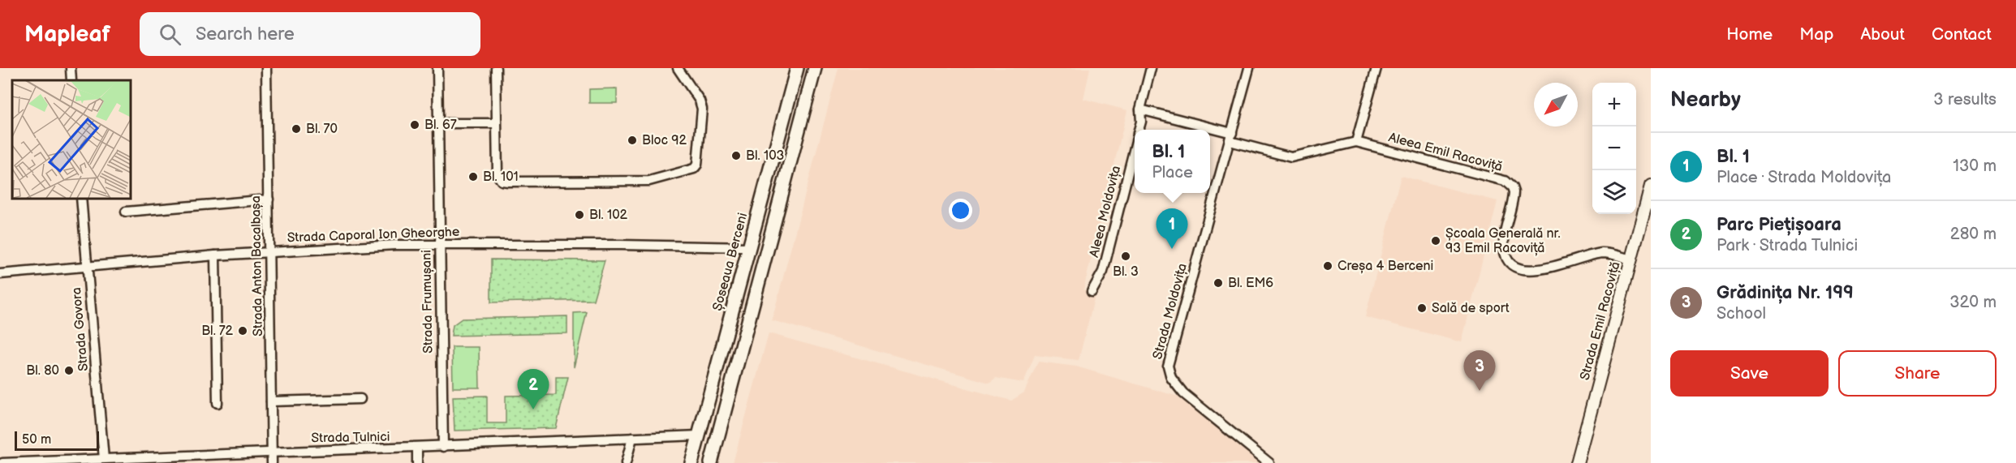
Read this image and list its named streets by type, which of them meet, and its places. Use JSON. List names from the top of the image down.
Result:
{
  "streets": {
    "main road": ["Șoseaua Berceni"],
    "street": [
      "Aleea Emil Racoviță",
      "Aleea Moldovița",
      "Strada Caporal Ion Gheorghe",
      "Strada Anton Bacalbașa",
      "Strada Frumușani",
      "Strada Moldovița",
      "Strada Emil Racoviță",
      "Strada Govora",
      "Strada Tulnici"
    ]
  },
  "crossings": [
    ["Aleea Emil Racoviță", "Aleea Moldovița"],
    ["Aleea Emil Racoviță", "Strada Moldovița"],
    ["Aleea Emil Racoviță", "Strada Emil Racoviță"],
    ["Strada Caporal Ion Gheorghe", "Șoseaua Berceni"],
    ["Strada Caporal Ion Gheorghe", "Strada Anton Bacalbașa"],
    ["Strada Caporal Ion Gheorghe", "Strada Frumușani"],
    ["Strada Caporal Ion Gheorghe", "Strada Govora"],
    ["Șoseaua Berceni", "Strada Tulnici"],
    ["Strada Anton Bacalbașa", "Strada Tulnici"],
    ["Strada Frumușani", "Strada Tulnici"],
    ["Strada Govora", "Strada Tulnici"]
  ],
  "places": [
    "Bl. 67",
    "Bl. 70",
    "Bloc 92",
    "Bl. 103",
    "Bl. 101",
    "Bl. 102",
    "Școala Generală nr. 93 Emil Racoviță",
    "Bl. 3",
    "Creșa 4 Berceni",
    "Bl. EM6",
    "Sală de sport",
    "Bl. 72",
    "Bl. 80"
  ],
  "scale_bar": "50 m",
  "north": "bottom left",
  "page": {
    "header": "Mapleaf",
    "search": "Search here",
    "nav": [
      "Home",
      "Map",
      "About",
      "Contact"
    ],
    "heading": ["Nearby", "3 results"],
    "map_buttons": ["+", "−"],
    "popup": ["Bl. 1", "Place"],
    "list": [
      {
        "mark": "1",
        "name": "Bl. 1",
        "note": "Place · Strada Moldovița",
        "value": "130 m"
      },
      {
        "mark": "2",
        "name": "Parc Piețișoara",
        "note": "Park · Strada Tulnici",
        "value": "280 m"
      },
      {
        "mark": "3",
        "name": "Grădinița Nr. 199",
        "note": "School",
        "value": "320 m"
      }
    ],
    "pins": ["1", "3", "2"],
    "buttons": ["Save", "Share"],
    "scale": "50 m"
  }
}
